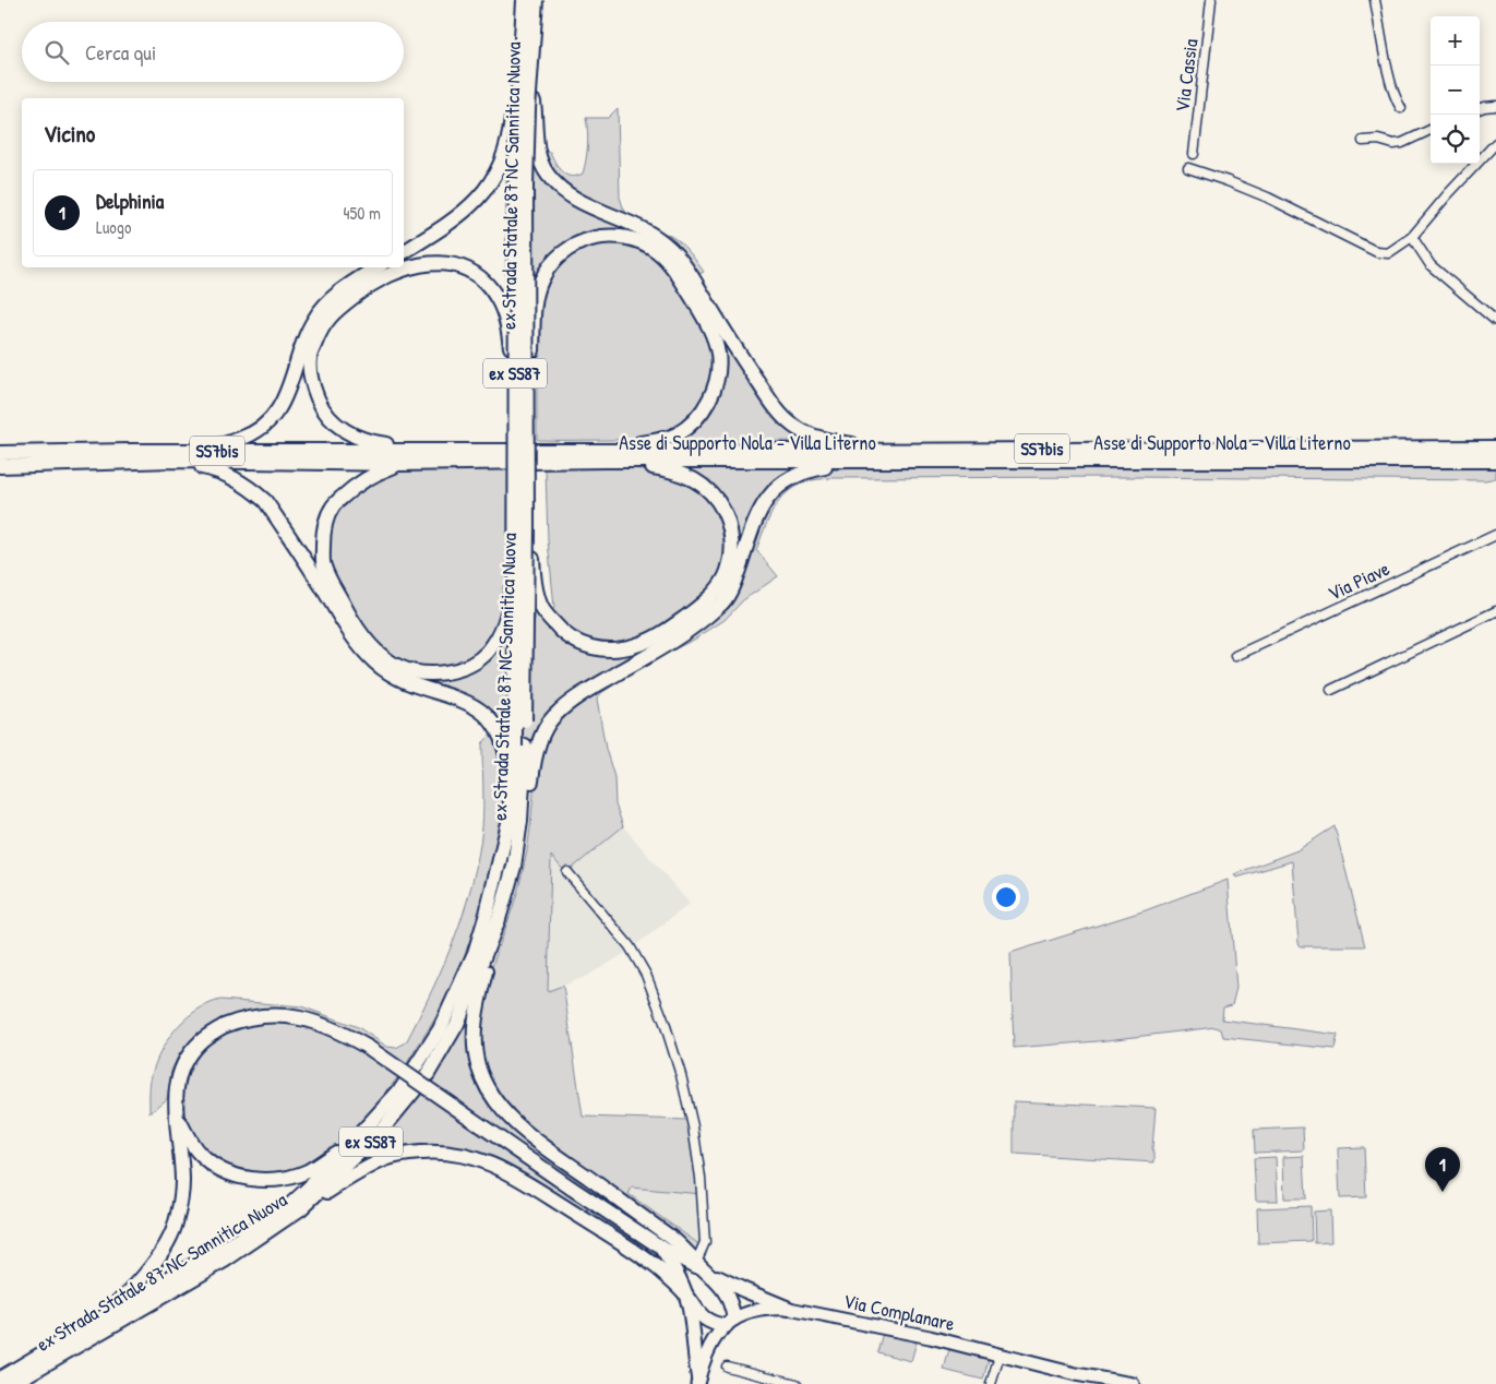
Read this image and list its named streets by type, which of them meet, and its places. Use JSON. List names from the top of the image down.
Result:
{
  "streets": {
    "highway": [
      "ex Strada Statale 87 NC Sannitica Nuova",
      "ex SS87",
      "Asse di Supporto Nola - Villa Literno",
      "SS7bis"
    ],
    "main road": ["Via Complanare"],
    "street": ["Via Cassia", "Via Piave"]
  },
  "page": {
    "map_buttons": ["+", "−"],
    "search": "Cerca qui",
    "heading": "Vicino",
    "list": [
      {
        "mark": "1",
        "name": "Delphinia",
        "note": "Luogo",
        "value": "450 m"
      }
    ],
    "pins": "1"
  }
}
